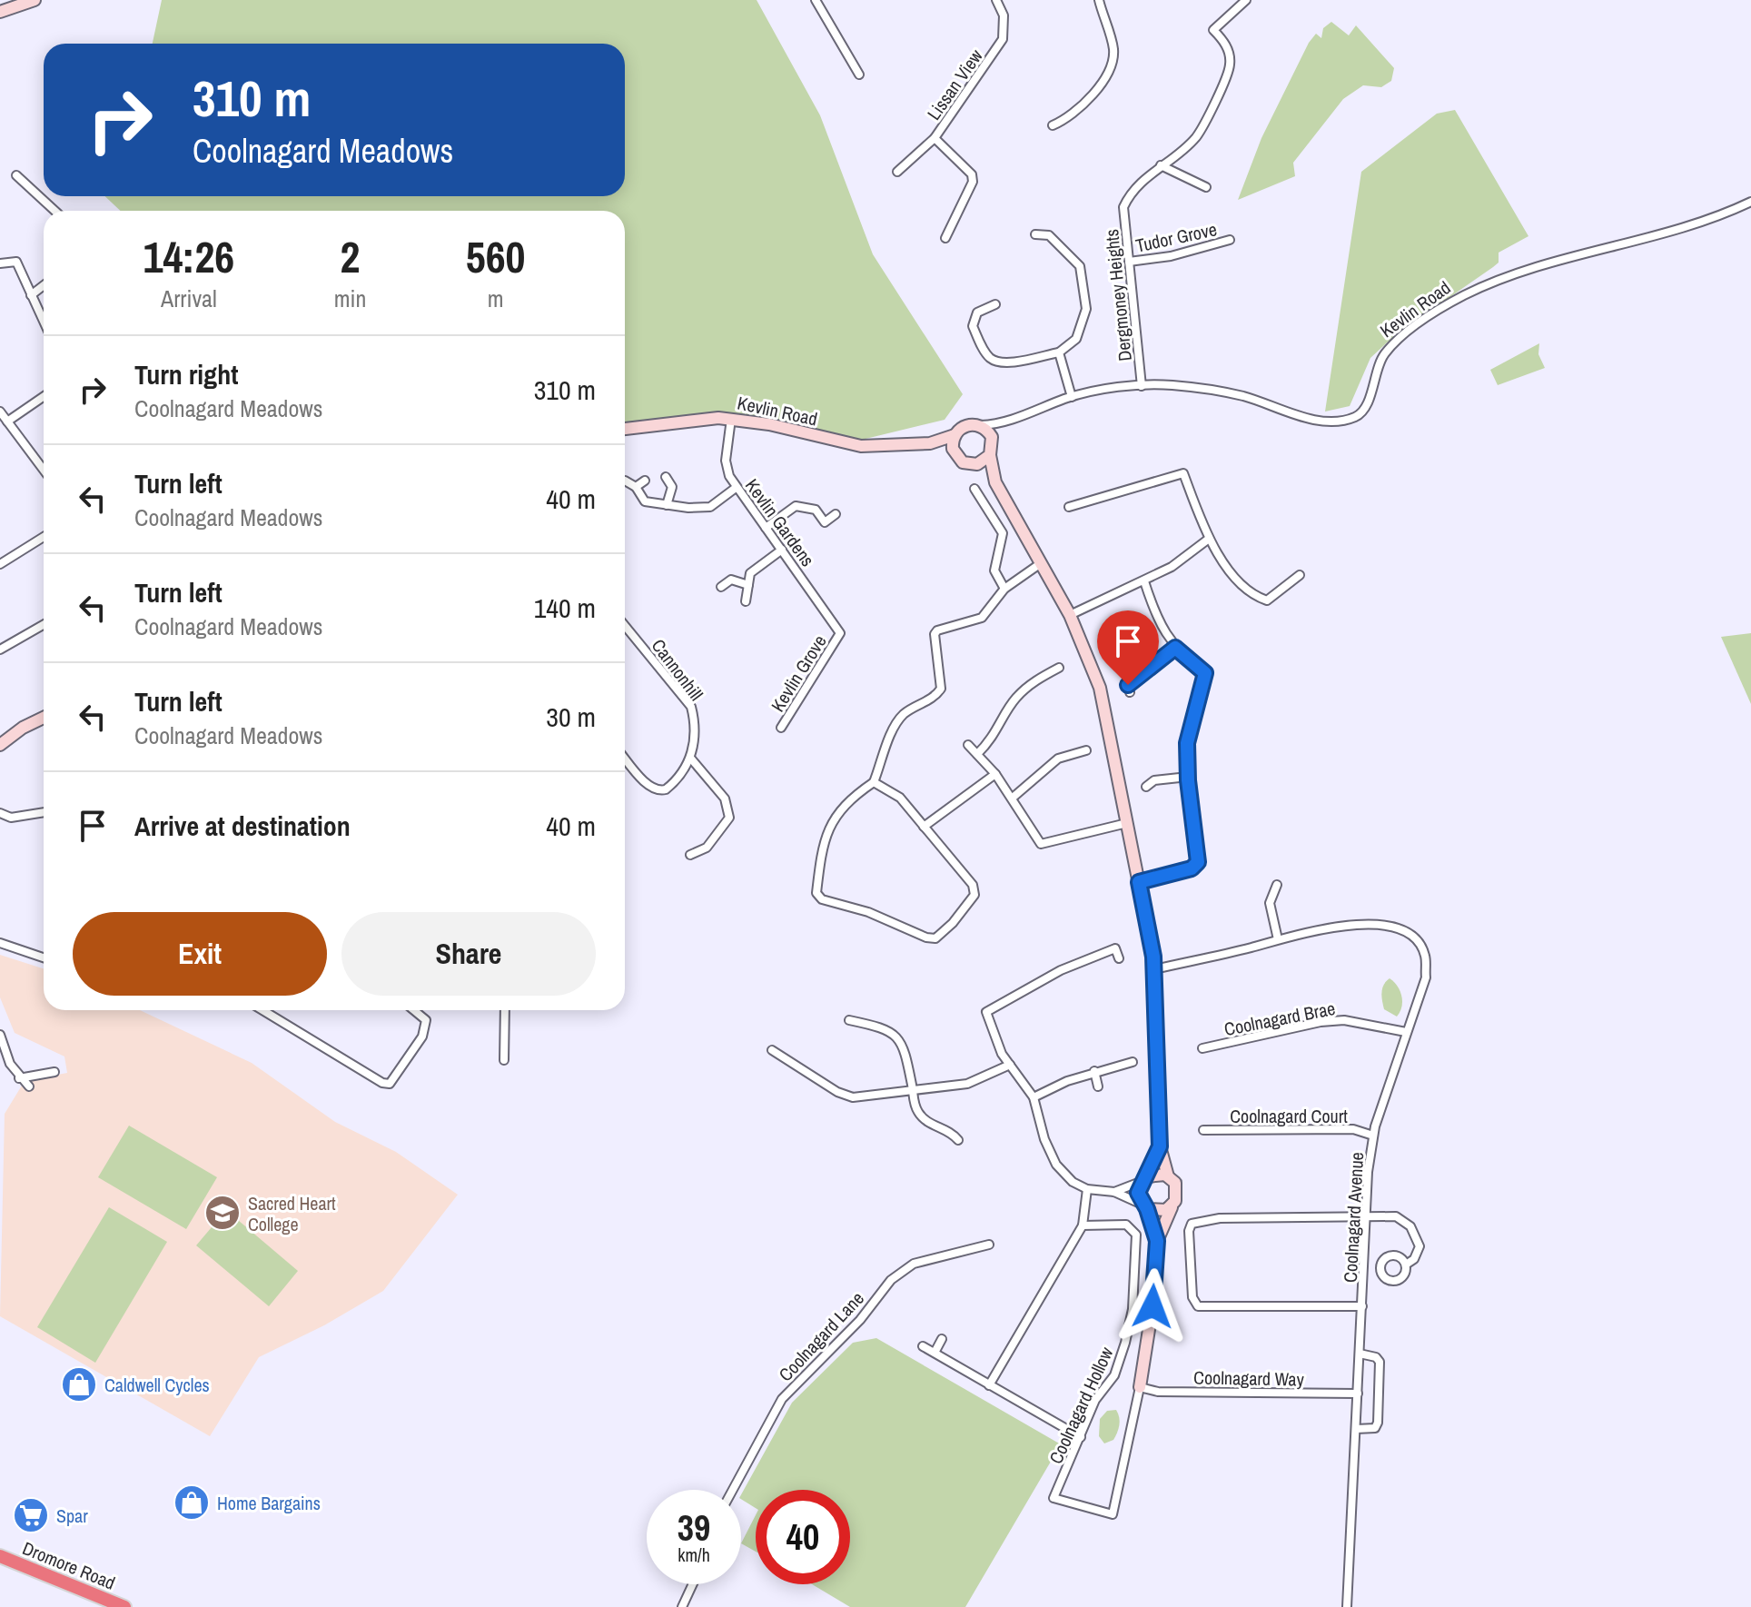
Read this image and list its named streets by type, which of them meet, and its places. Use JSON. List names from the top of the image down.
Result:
{
  "streets": {
    "highway": ["Dromore Road"],
    "street": [
      "Lissan View",
      "Tudor Grove",
      "Dergmoney Heights",
      "Kevlin Road",
      "Kevlin Gardens",
      "Cannonhill",
      "Kevlin Grove",
      "Coolnagard Brae",
      "Coolnagard Court",
      "Coolnagard Avenue",
      "Coolnagard Lane",
      "Coolnagard Way",
      "Coolnagard Hollow"
    ]
  },
  "crossings": [
    ["Tudor Grove", "Dergmoney Heights"],
    ["Dergmoney Heights", "Kevlin Road"],
    ["Kevlin Road", "Kevlin Gardens"],
    ["Kevlin Gardens", "Kevlin Grove"],
    ["Coolnagard Brae", "Coolnagard Avenue"],
    ["Coolnagard Court", "Coolnagard Avenue"],
    ["Coolnagard Avenue", "Coolnagard Way"],
    ["Coolnagard Way", "Coolnagard Hollow"]
  ],
  "places": {
    "school or university": ["Sacred Heart College"],
    "shop": ["Caldwell Cycles", "Home Bargains"],
    "supermarket": ["Spar"]
  },
  "page": {
    "turn": ["310 m", "Coolnagard Meadows"],
    "eta": [
      "14:26",
      "Arrival",
      "2",
      "min",
      "560",
      "m"
    ],
    "list": [
      {
        "name": "Turn right",
        "note": "Coolnagard Meadows",
        "value": "310 m"
      },
      {
        "name": "Turn left",
        "note": "Coolnagard Meadows",
        "value": "40 m"
      },
      {
        "name": "Turn left",
        "note": "Coolnagard Meadows",
        "value": "140 m"
      },
      {
        "name": "Turn left",
        "note": "Coolnagard Meadows",
        "value": "30 m"
      },
      {
        "name": "Arrive at destination",
        "value": "40 m"
      }
    ],
    "buttons": ["Exit", "Share"],
    "speed": "39 km/h",
    "limit": "40"
  }
}
